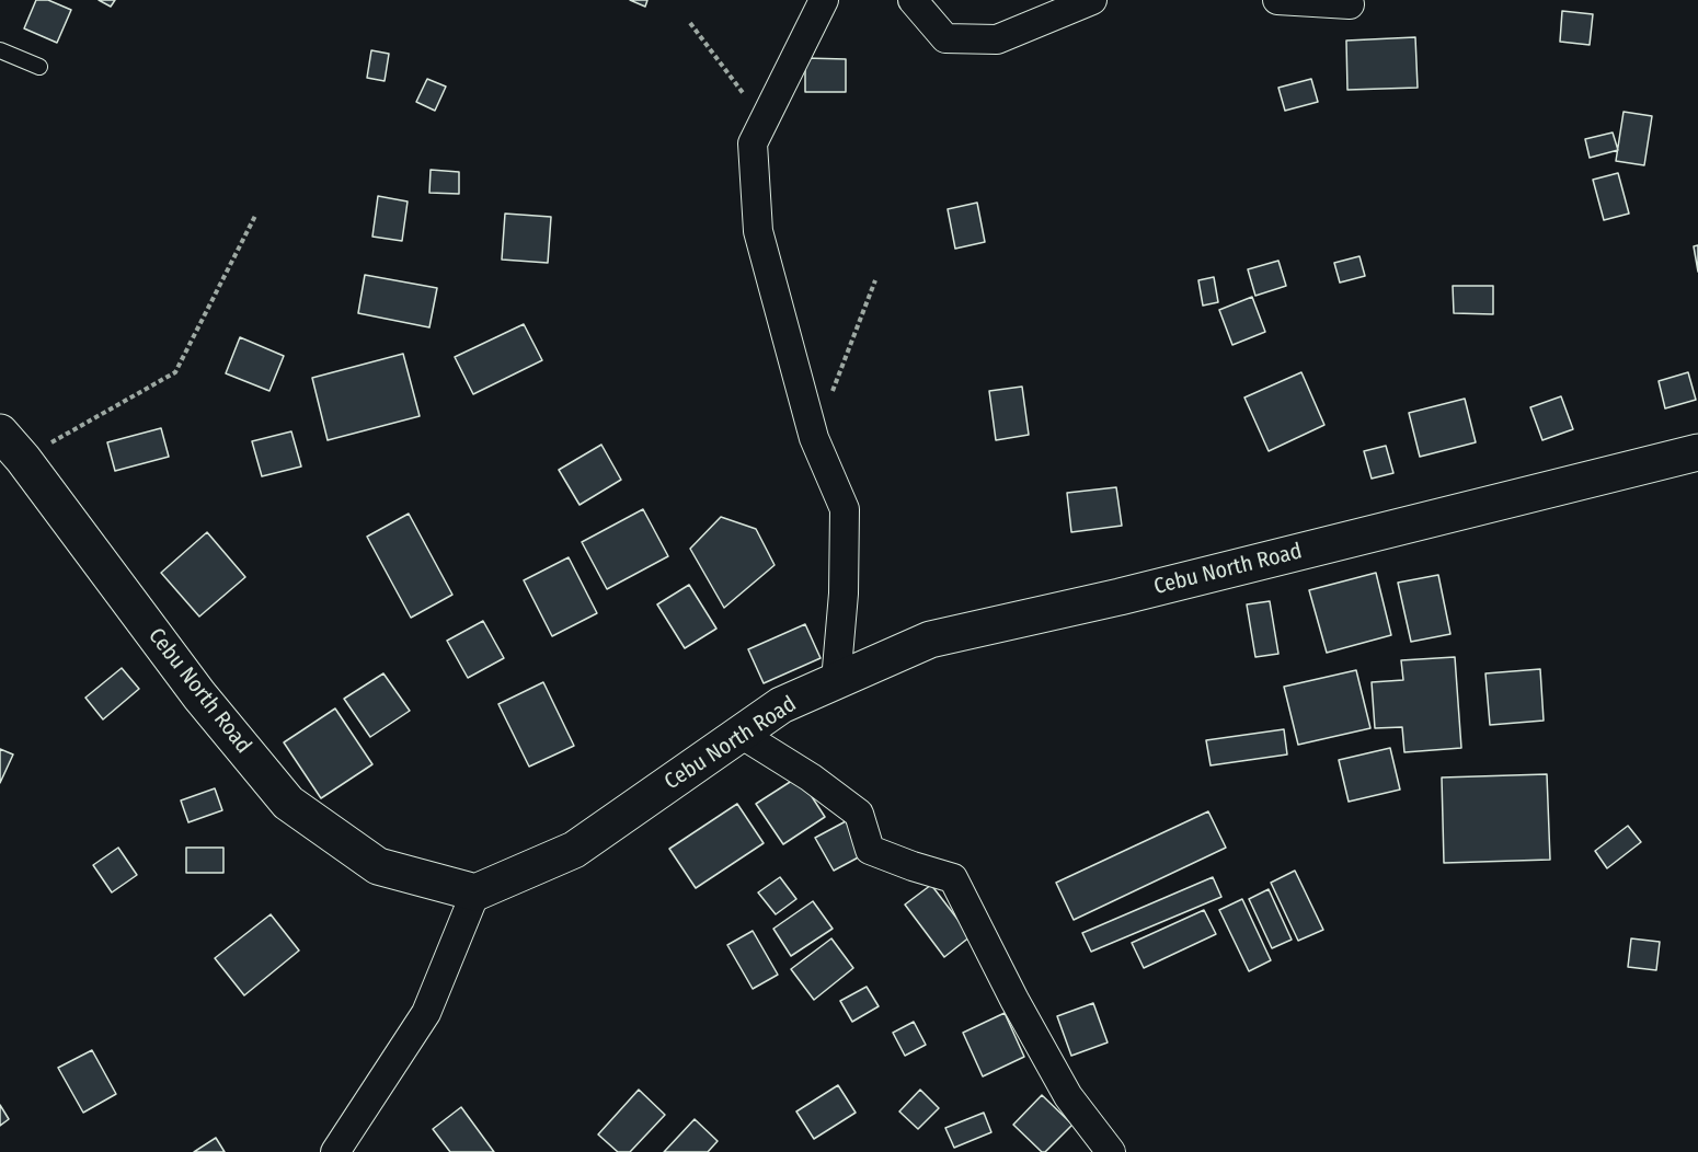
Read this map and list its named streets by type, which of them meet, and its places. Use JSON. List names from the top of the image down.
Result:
{
  "streets": {
    "main road": ["Cebu North Road"]
  }
}
